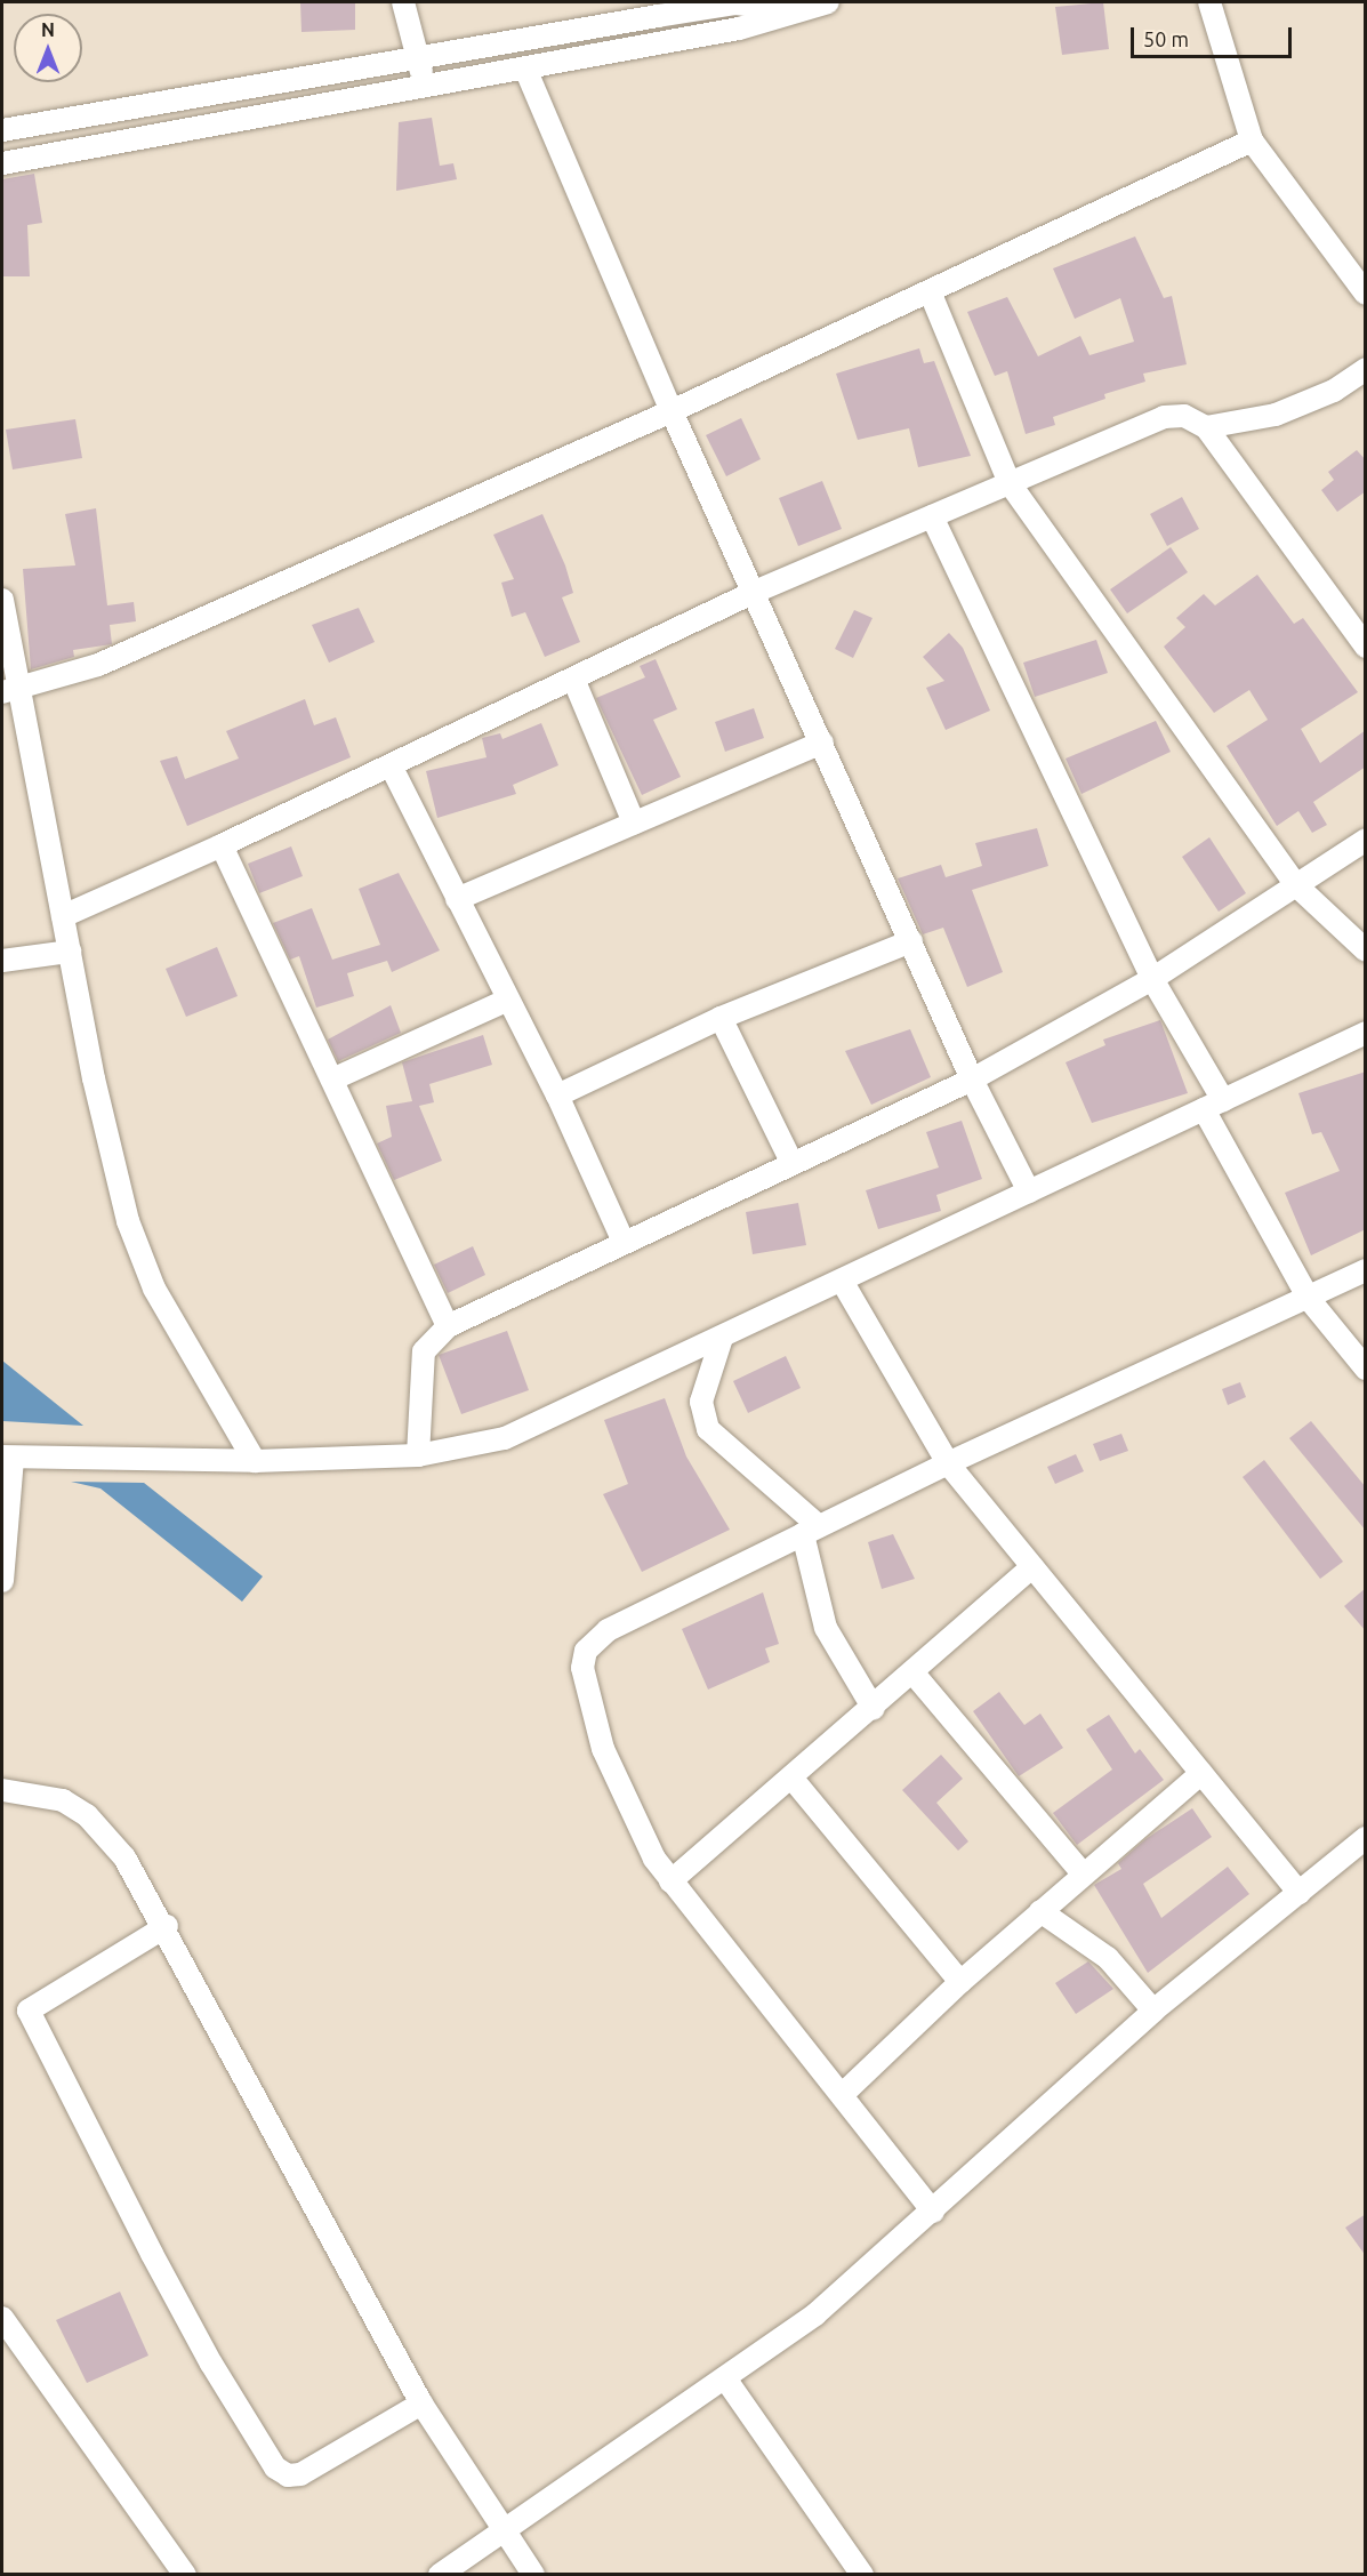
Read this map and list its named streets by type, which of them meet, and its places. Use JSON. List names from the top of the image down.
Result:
{
  "scale_bar": "50 m",
  "north": "top"
}
